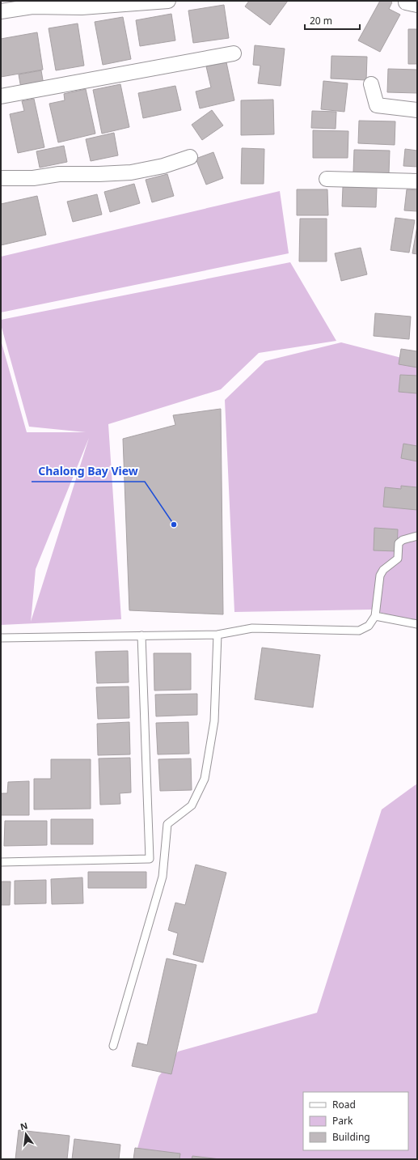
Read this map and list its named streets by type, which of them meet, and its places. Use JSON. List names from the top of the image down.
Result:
{
  "places": ["Chalong Bay View"],
  "legend": ["Road", "Park", "Building"],
  "scale_bar": "20 m",
  "north": "top"
}
